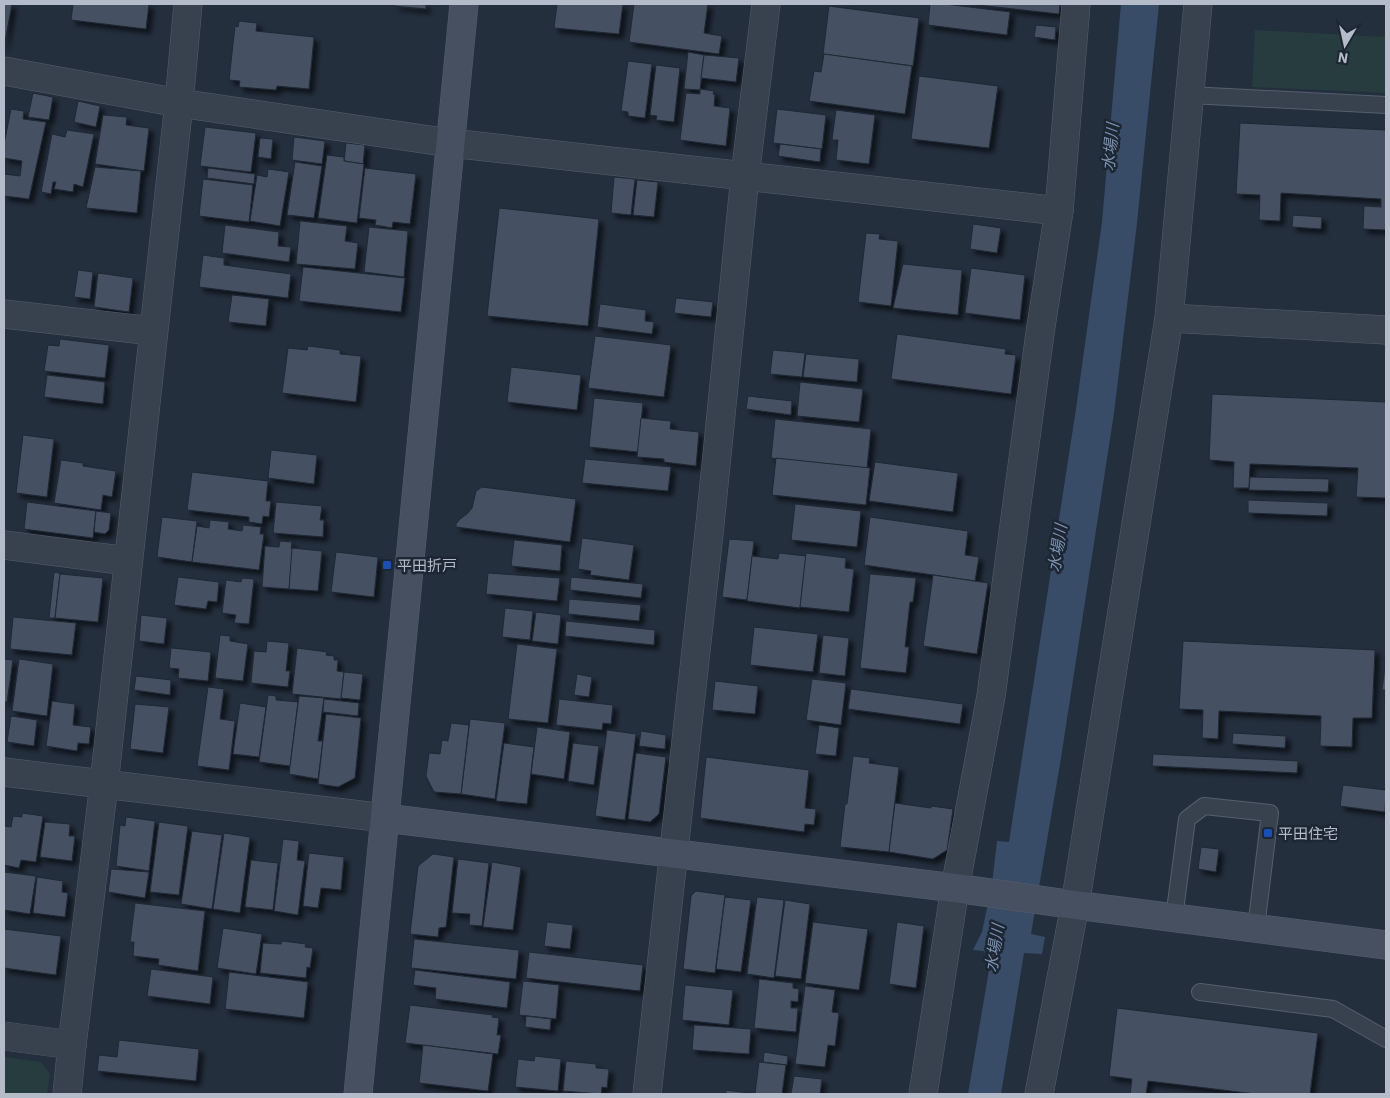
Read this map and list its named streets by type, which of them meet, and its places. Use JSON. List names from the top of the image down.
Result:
{
  "water": ["水場川"],
  "places": {
    "transit": ["平田折戸", "平田住宅"]
  },
  "north": "bottom"
}
